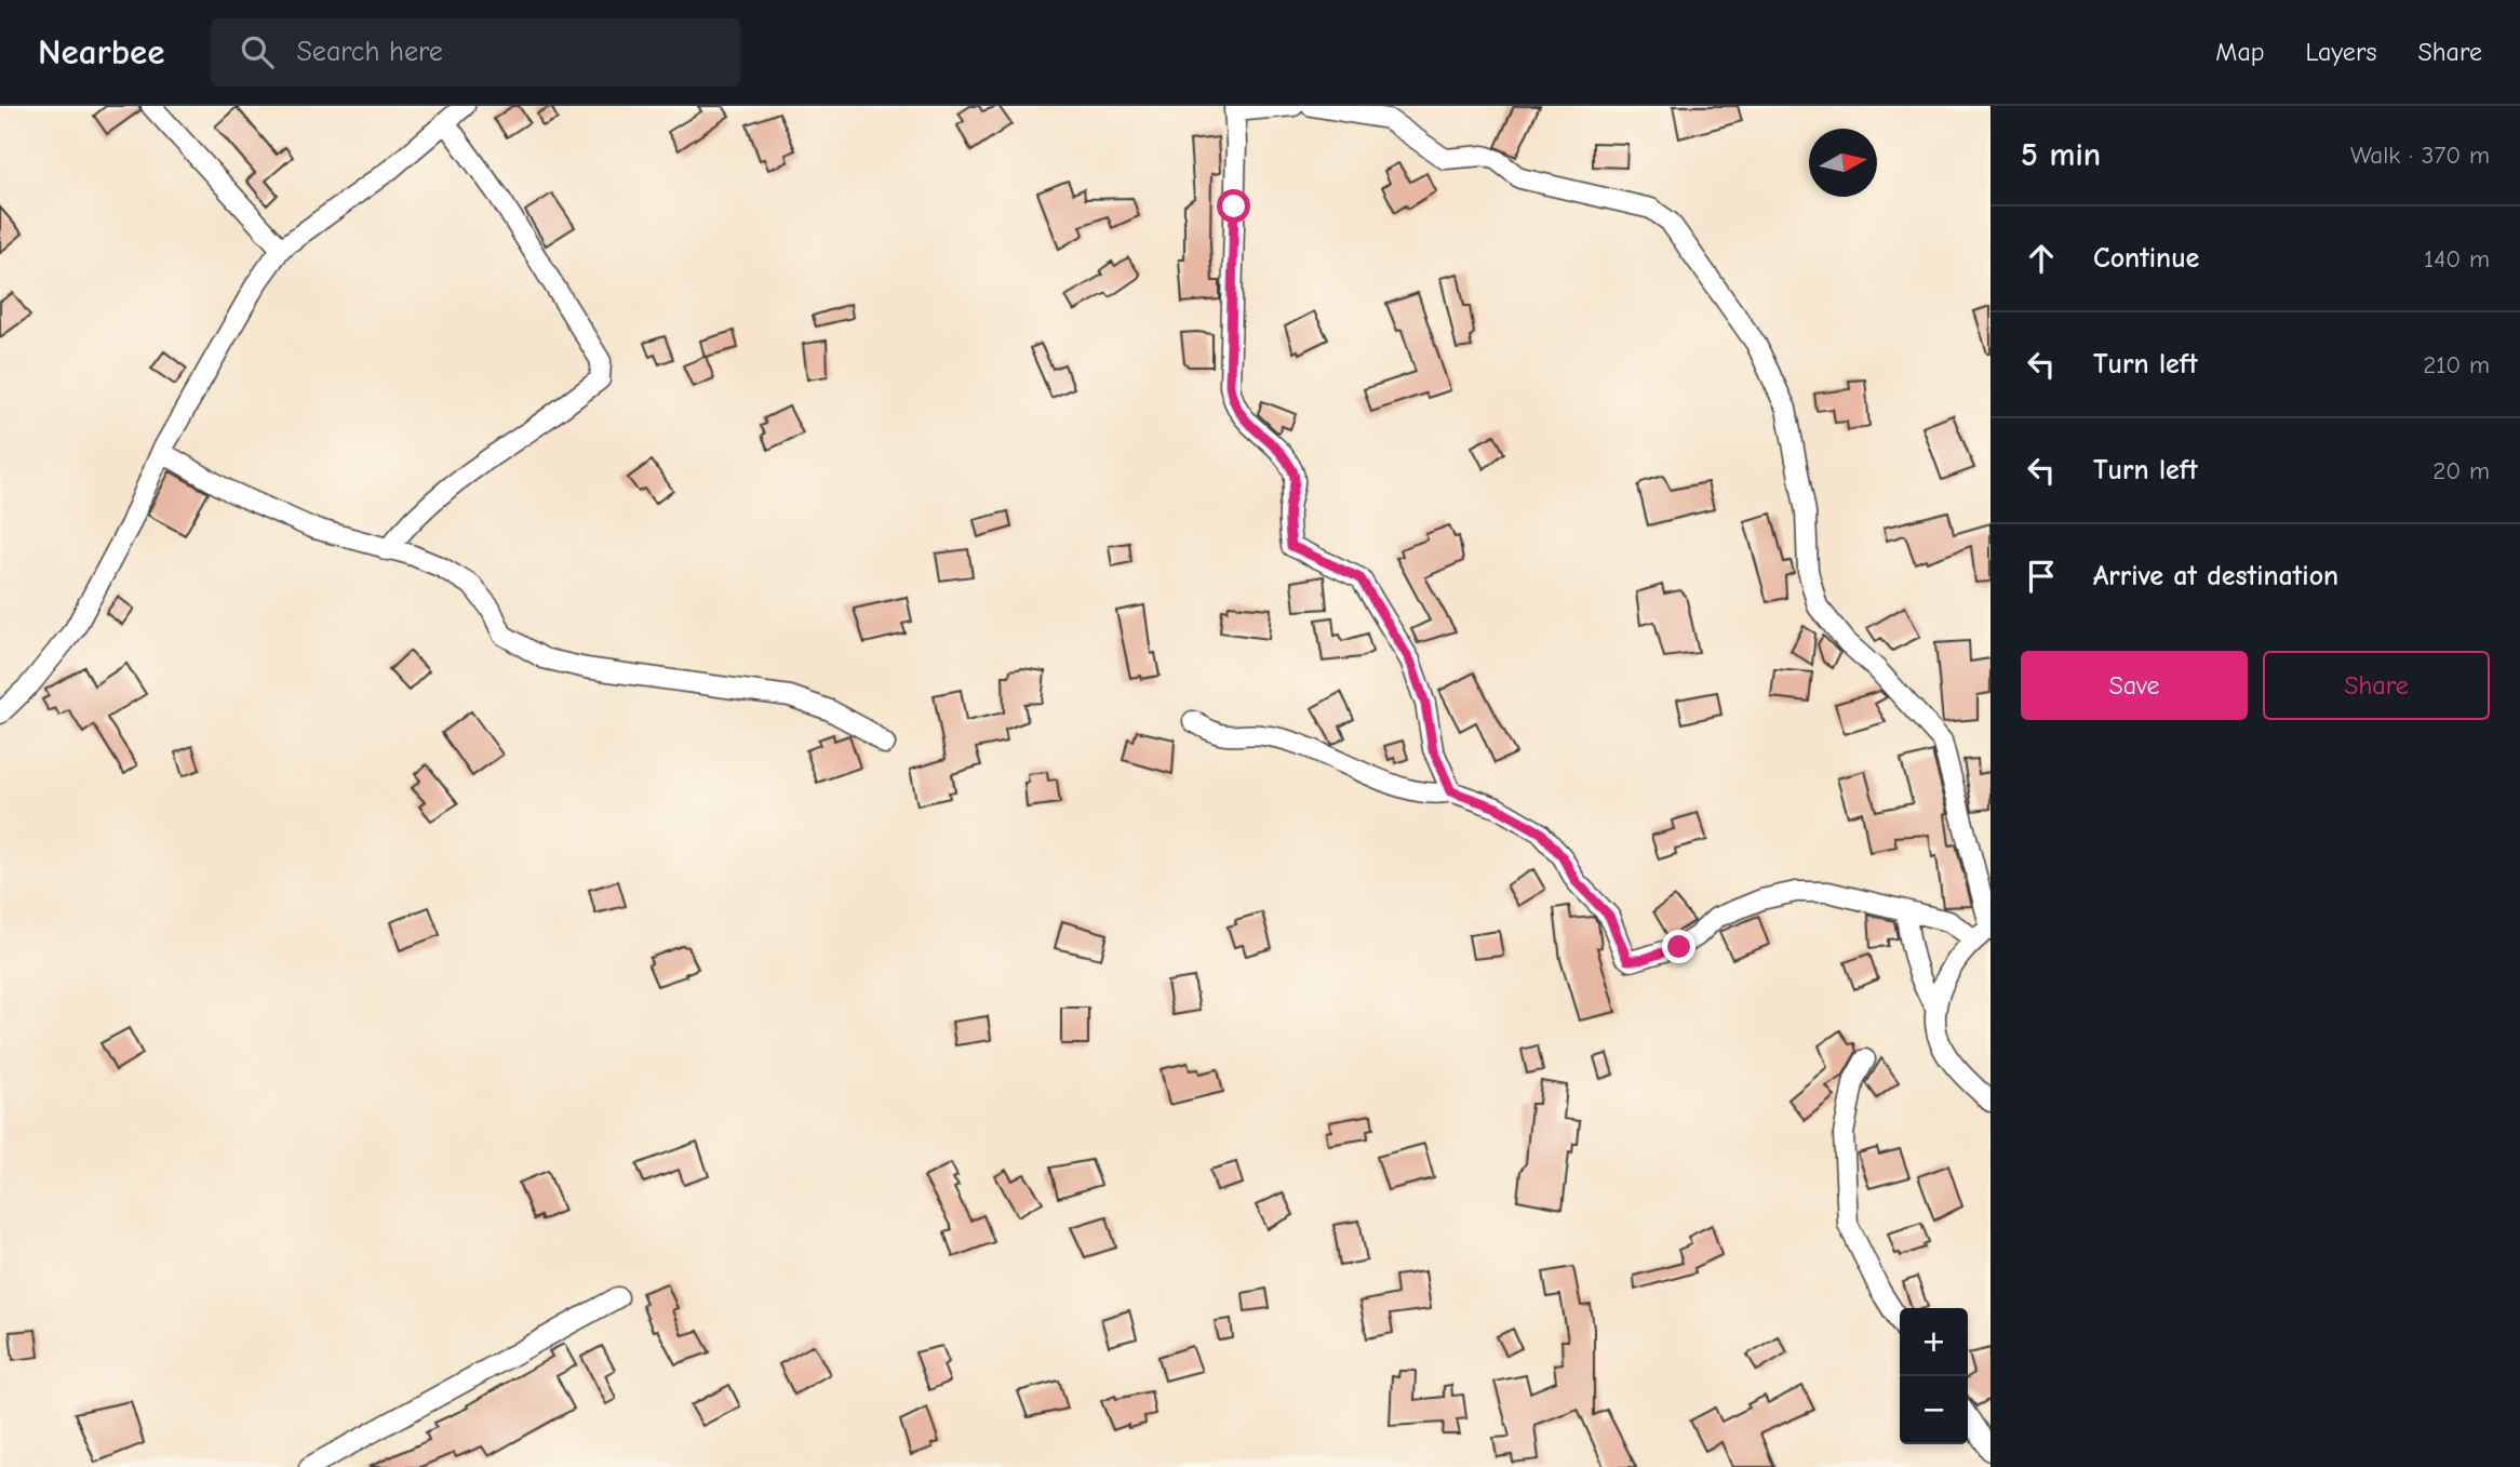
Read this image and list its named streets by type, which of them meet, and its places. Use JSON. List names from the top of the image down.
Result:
{
  "north": "right",
  "page": {
    "header": "Nearbee",
    "search": "Search here",
    "nav": ["Map", "Layers", "Share"],
    "heading": ["5 min", "Walk · 370 m"],
    "list": [
      ["Continue", "140 m"],
      ["Turn left", "210 m"],
      ["Turn left", "20 m"],
      "Arrive at destination"
    ],
    "buttons": ["Save", "Share"],
    "map_buttons": ["+", "−"]
  }
}
